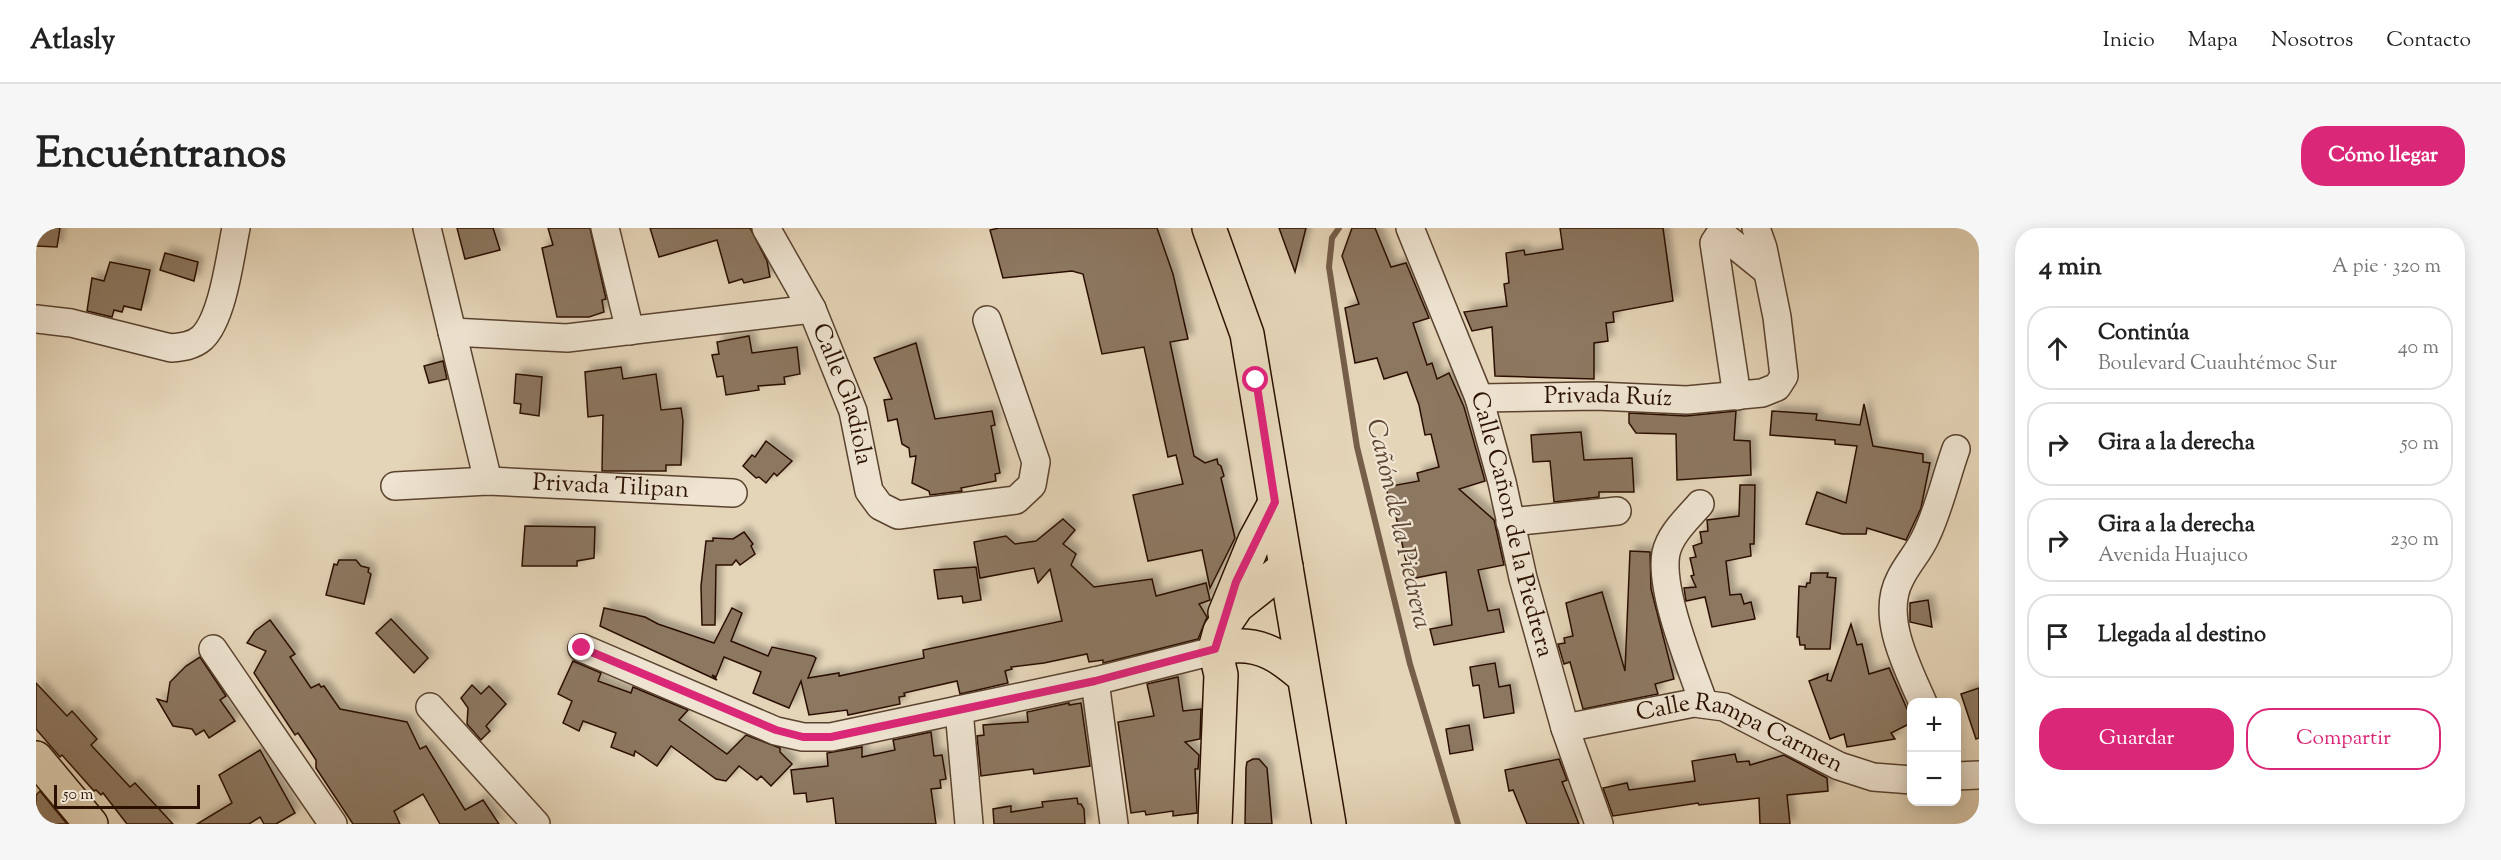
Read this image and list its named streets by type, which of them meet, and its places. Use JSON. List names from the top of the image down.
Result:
{
  "streets": {
    "street": [
      "Calle Gladiola",
      "Privada Ruíz",
      "Privada Tilipan",
      "Calle Cañon de la Piedrera",
      "Calle Rampa Carmen"
    ]
  },
  "crossings": [
    ["Privada Ruíz", "Calle Cañon de la Piedrera"],
    ["Calle Cañon de la Piedrera", "Calle Rampa Carmen"]
  ],
  "water": ["Cañón de la Piedrera"],
  "scale_bar": "50 m",
  "page": {
    "header": "Atlasly",
    "nav": [
      "Inicio",
      "Mapa",
      "Nosotros",
      "Contacto"
    ],
    "title": "Encuéntranos",
    "buttons": [
      "Cómo llegar",
      ["Guardar", "Compartir"]
    ],
    "heading": ["4 min", "A pie · 320 m"],
    "list": [
      ["Continúa", "Boulevard Cuauhtémoc Sur", "40 m"],
      ["Gira a la derecha", "50 m"],
      ["Gira a la derecha", "Avenida Huajuco", "230 m"],
      "Llegada al destino"
    ],
    "map_buttons": ["+", "−"],
    "scale": "50 m"
  }
}
